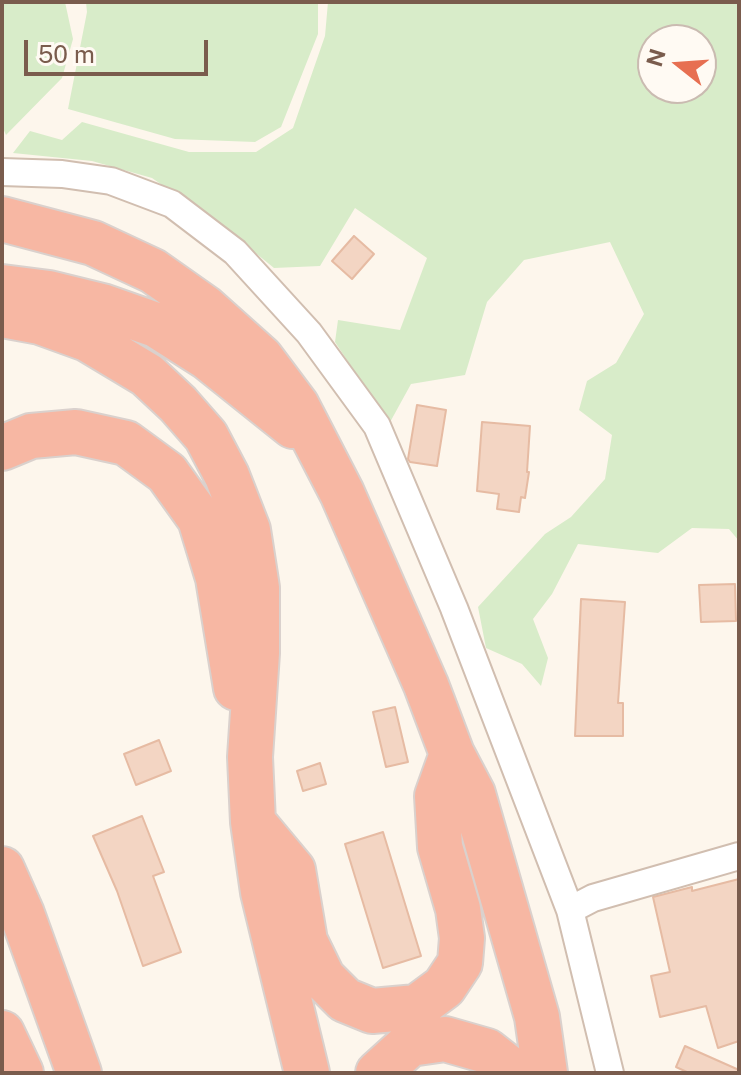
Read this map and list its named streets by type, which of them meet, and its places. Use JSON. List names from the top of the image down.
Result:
{
  "scale_bar": "50 m",
  "north": "left"
}
